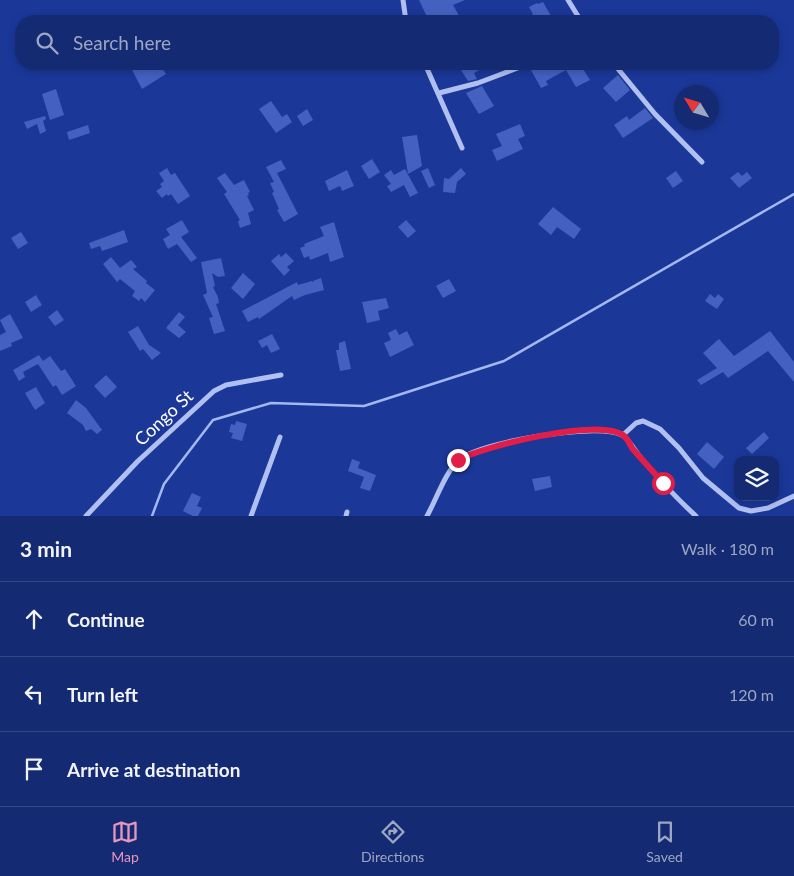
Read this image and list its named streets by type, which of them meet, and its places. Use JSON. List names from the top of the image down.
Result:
{
  "streets": {
    "street": ["Congo St"]
  },
  "north": "top left",
  "page": {
    "search": "Search here",
    "heading": ["3 min", "Walk · 180 m"],
    "list": [
      ["Continue", "60 m"],
      ["Turn left", "120 m"],
      "Arrive at destination"
    ],
    "nav": ["Map", "Directions", "Saved"]
  }
}
